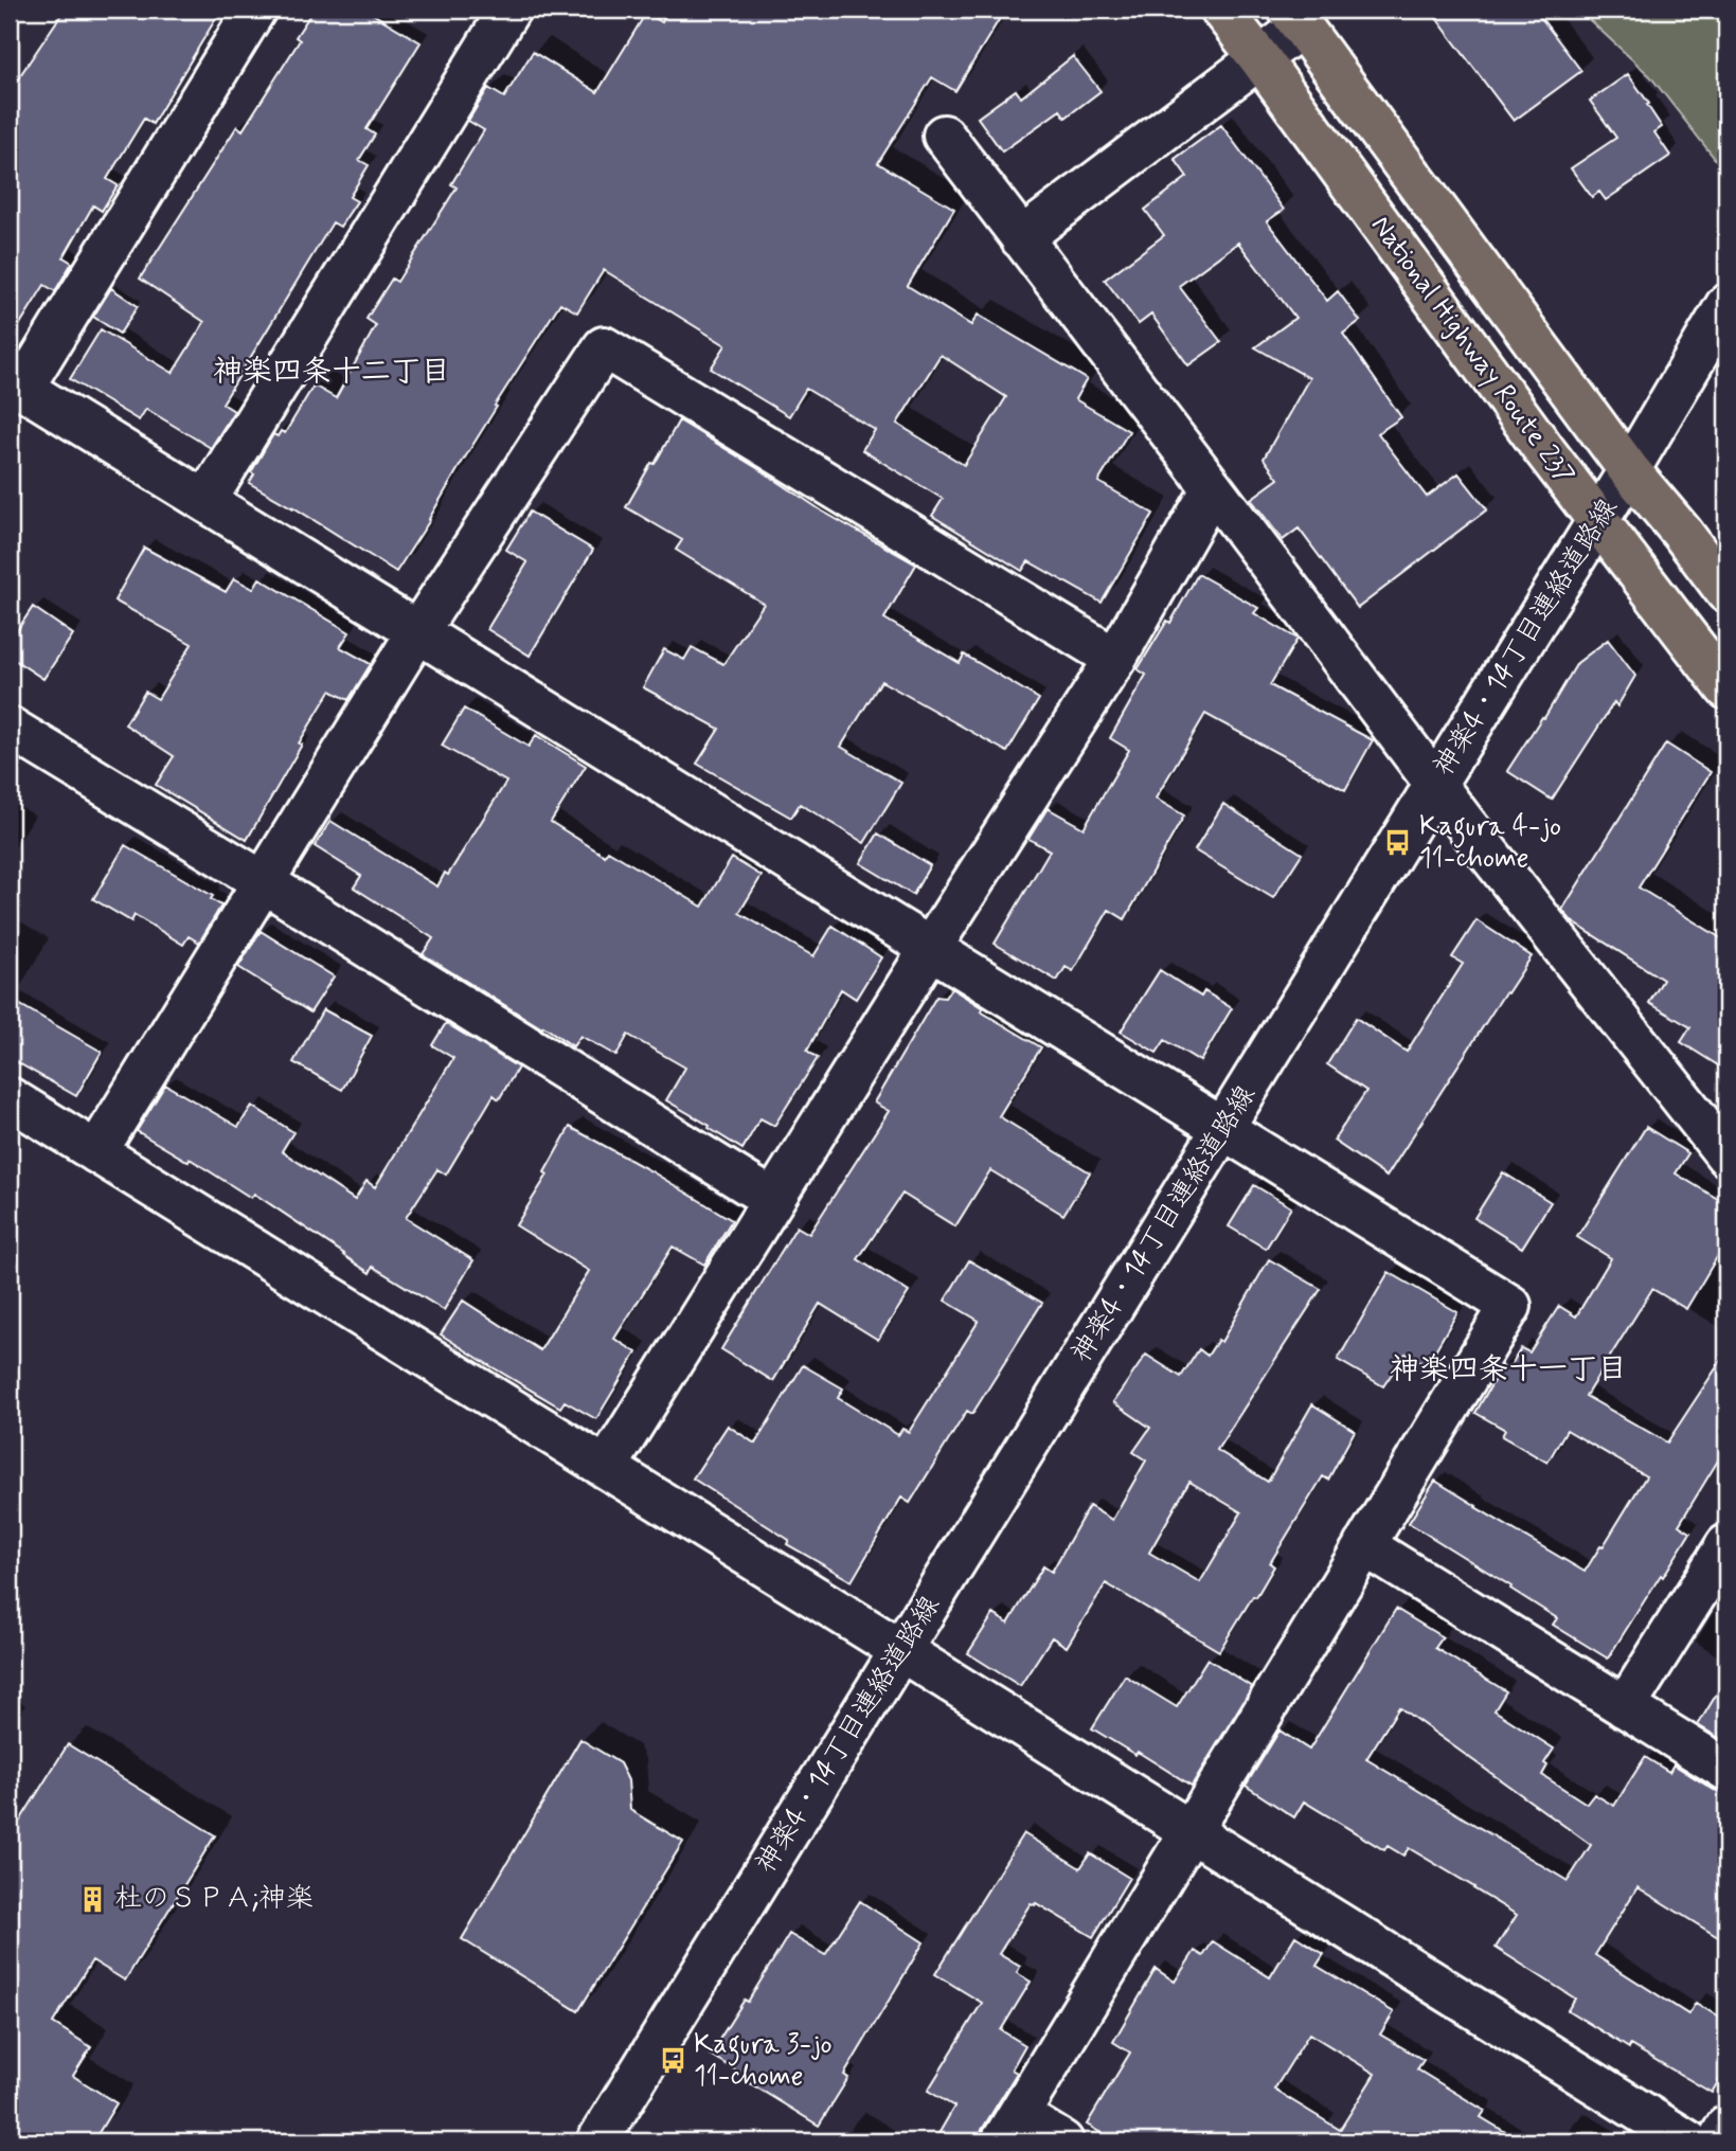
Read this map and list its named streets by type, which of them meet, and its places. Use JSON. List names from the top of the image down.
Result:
{
  "streets": {
    "highway": ["National Highway Route 237"],
    "street": ["神楽4・14丁目連絡道路線"]
  },
  "crossings": [
    ["National Highway Route 237", "神楽4・14丁目連絡道路線"]
  ],
  "districts": ["神楽四条十二丁目", "神楽四条十一丁目"],
  "places": {
    "bus stop": ["Kagura 4-jo 11-chome", "Kagura 3-jo 11-chome"],
    "building": ["杜のＳＰＡ;神楽"]
  }
}
